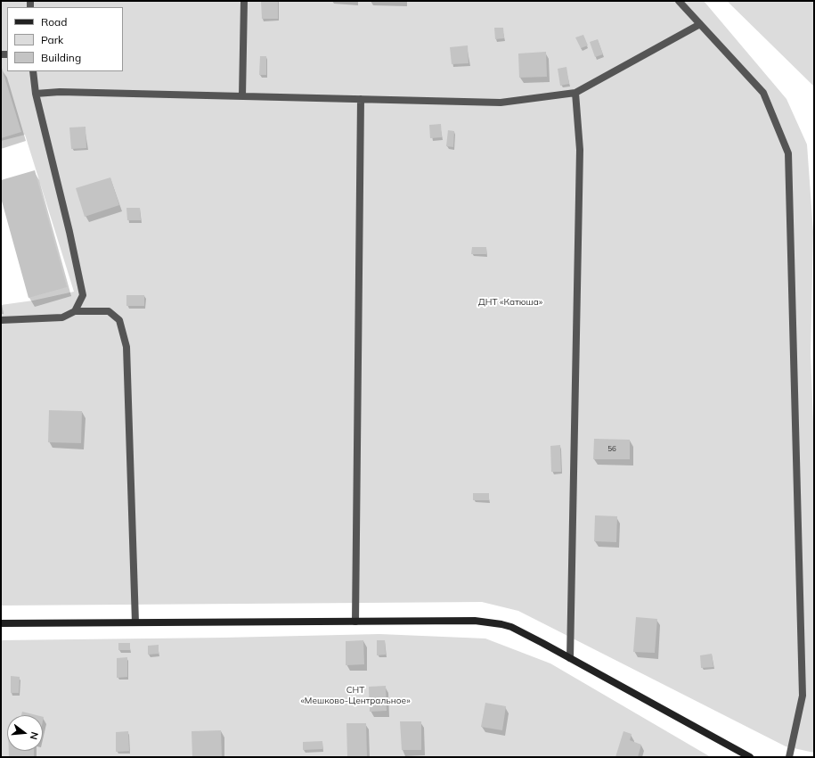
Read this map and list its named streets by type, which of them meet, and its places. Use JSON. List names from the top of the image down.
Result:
{
  "parks": ["ДНТ «Катюша»", "СНТ «Мешково-Центральное»"],
  "house_numbers": ["56"],
  "legend": ["Road", "Park", "Building"],
  "north": "right"
}
